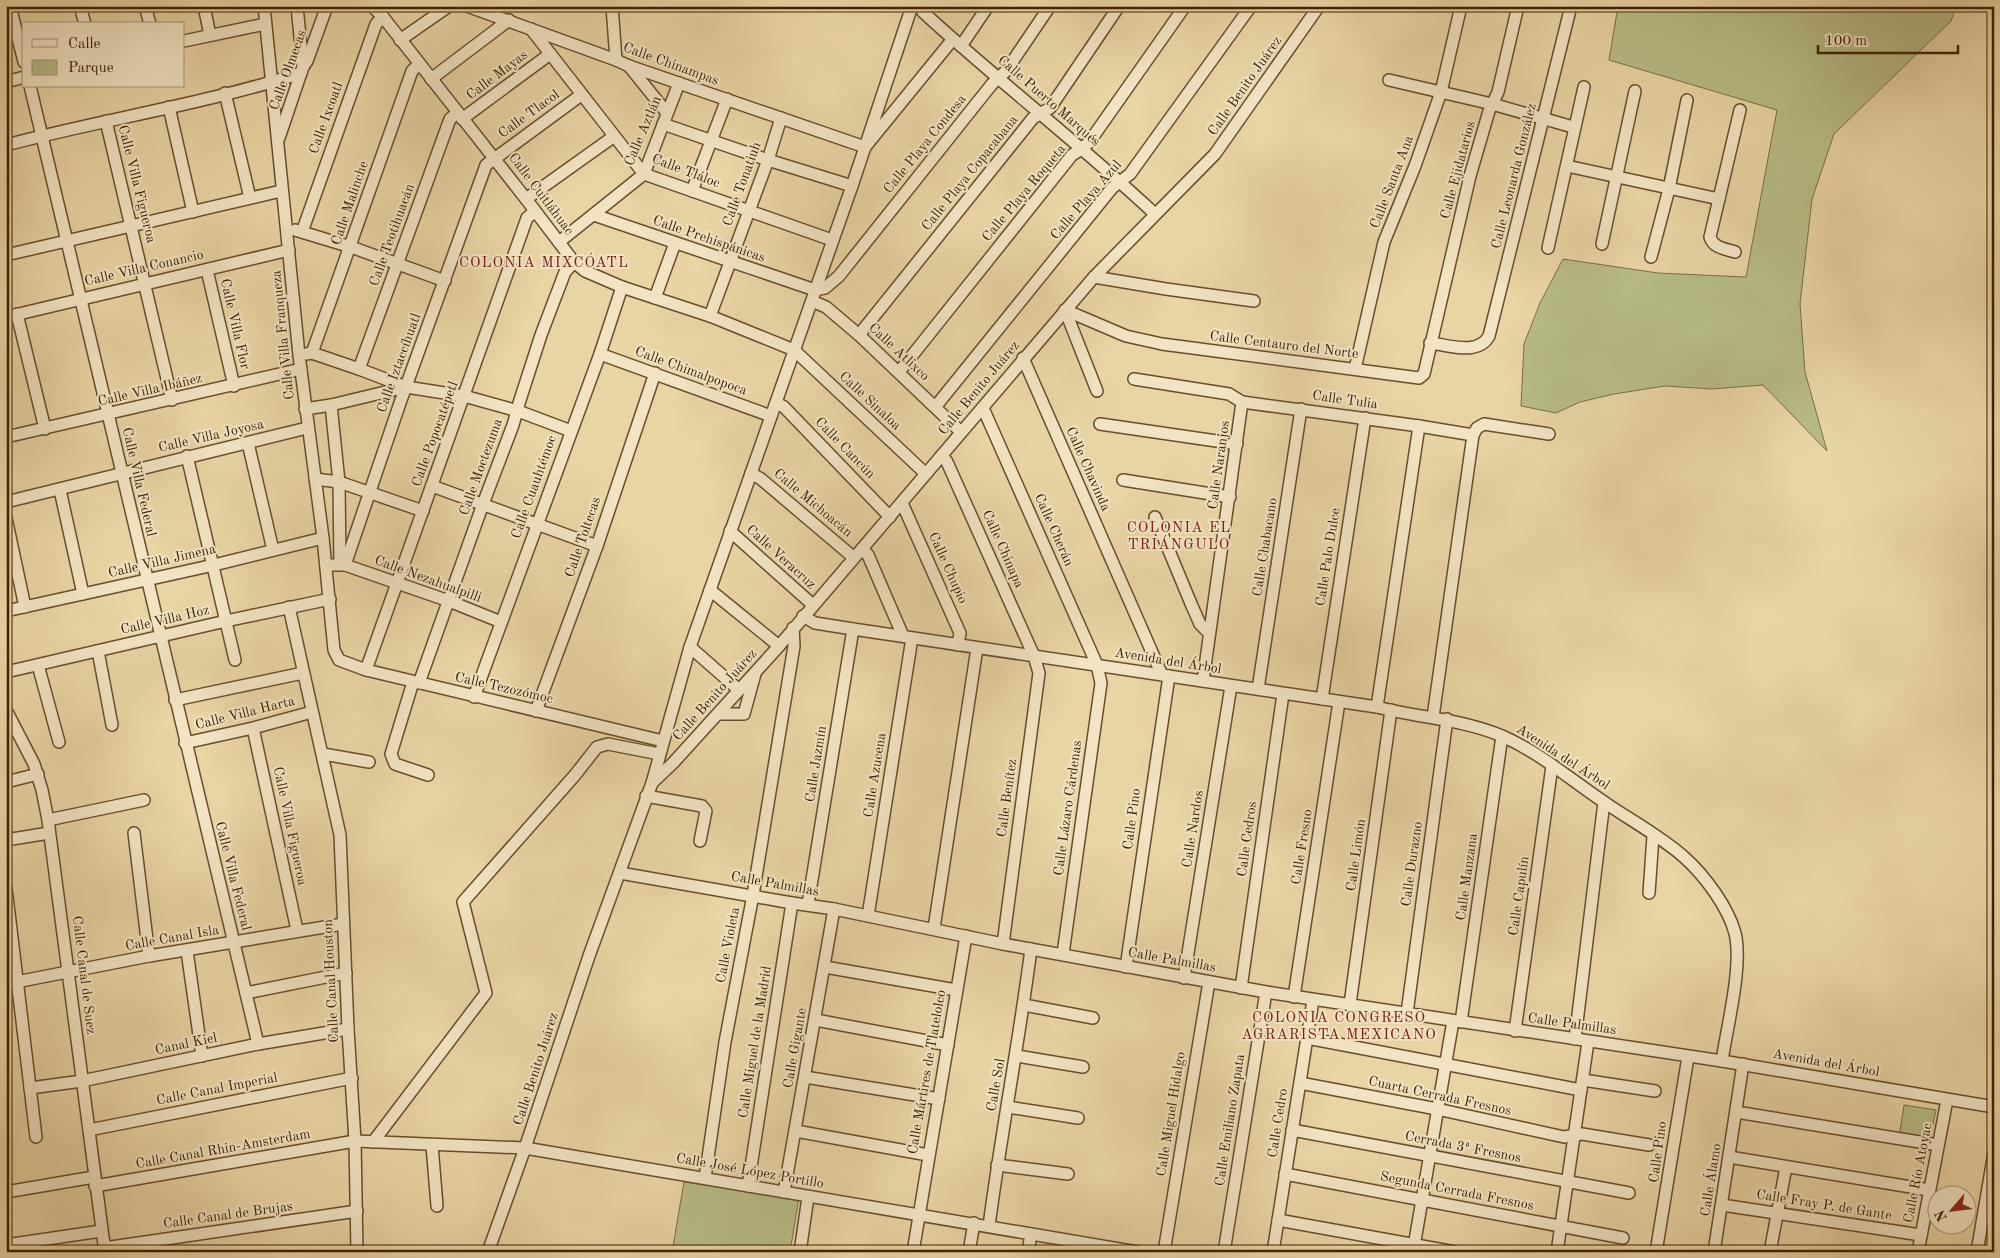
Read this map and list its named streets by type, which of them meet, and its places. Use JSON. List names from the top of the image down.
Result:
{
  "streets": {
    "street": [
      "Calle Chinampas",
      "Calle Olmecas",
      "Calle Mayas",
      "Calle Benito Juárez",
      "Calle Puerto Marqués",
      "Calle Tlacol",
      "Calle Ixcoatl",
      "Calle Aztlán",
      "Calle Playa Condesa",
      "Calle Ejidatarios",
      "Calle Tláloc",
      "Calle Playa Copacabana",
      "Calle Leonarda González",
      "Calle Santa Ana",
      "Calle Villa Figueroa",
      "Calle Tonatiuh",
      "Calle Playa Roqueta",
      "Calle Cuitláhuac",
      "Calle Playa Azul",
      "Calle Malinche",
      "Calle Teotihuacán",
      "Calle Prehispánicas",
      "Calle Villa Conancio",
      "Calle Villa Flor",
      "Calle Villa Franqueza",
      "Calle Centauro del Norte",
      "Calle Atlixco",
      "Calle Iztaccíhuatl",
      "Calle Chimalpopoca",
      "Calle Villa Ibáñez",
      "Calle Tulia",
      "Calle Sinaloa",
      "Calle Popocatépetl",
      "Calle Villa Joyosa",
      "Calle Cancún",
      "Calle Naranjos",
      "Calle Moctezuma",
      "Calle Chavinda",
      "Calle Villa Federal",
      "Calle Cuauhtémoc",
      "Calle Michoacán",
      "Calle Cherán",
      "Calle Toltecas",
      "Calle Chabacano",
      "Calle Chinapa",
      "Calle Veracruz",
      "Calle Palo Dulce",
      "Calle Villa Jimena",
      "Calle Chupio",
      "Calle Nezahualpilli",
      "Calle Villa Hoz",
      "Avenida del Árbol",
      "Calle Tezozómoc",
      "Calle Villa Harta",
      "Calle Jazmín",
      "Calle Azucena",
      "Calle Benítez",
      "Calle Lázaro Cárdenas",
      "Calle Pino",
      "Calle Nardos",
      "Calle Cedros",
      "Calle Fresno",
      "Calle Limón",
      "Calle Durazno",
      "Calle Manzana",
      "Calle Palmillas",
      "Calle Capulín",
      "Calle Canal Isla",
      "Calle Violeta",
      "Calle Canal de Suez",
      "Calle Canal Houston",
      "Calle Miguel de la Madrid",
      "Canal Kiel",
      "Calle Gigante",
      "Calle Mártires de Tlatelolco",
      "Calle Sol",
      "Calle Canal Imperial",
      "Cuarta Cerrada Fresnos",
      "Calle Miguel Hidalgo",
      "Calle Emiliano Zapata",
      "Calle Cedro",
      "Cerrada 3ª Fresnos",
      "Calle Canal Rhin-Amsterdam",
      "Calle José López Portillo",
      "Calle Río Atoyac",
      "Calle Álamo",
      "Segunda Cerrada Fresnos",
      "Calle Fray P. de Gante",
      "Calle Canal de Brujas"
    ]
  },
  "crossings": [
    ["Calle Chinampas", "Calle Benito Juárez"],
    ["Calle Chinampas", "Calle Aztlán"],
    ["Calle Chinampas", "Calle Tláloc"],
    ["Calle Chinampas", "Calle Tonatiuh"],
    ["Calle Olmecas", "Calle Villa Franqueza"],
    ["Calle Mayas", "Calle Tláloc"],
    ["Calle Mayas", "Calle Cuitláhuac"],
    ["Calle Mayas", "Calle Teotihuacán"],
    ["Calle Benito Juárez", "Calle Puerto Marqués"],
    ["Calle Benito Juárez", "Calle Playa Condesa"],
    ["Calle Benito Juárez", "Calle Tláloc"],
    ["Calle Benito Juárez", "Calle Cuitláhuac"],
    ["Calle Benito Juárez", "Calle Prehispánicas"],
    ["Calle Benito Juárez", "Calle Centauro del Norte"],
    ["Calle Benito Juárez", "Calle Atlixco"],
    ["Calle Benito Juárez", "Calle Chimalpopoca"],
    ["Calle Benito Juárez", "Calle Sinaloa"],
    ["Calle Benito Juárez", "Calle Cancún"],
    ["Calle Benito Juárez", "Calle Chavinda"],
    ["Calle Benito Juárez", "Calle Michoacán"],
    ["Calle Benito Juárez", "Calle Cherán"],
    ["Calle Benito Juárez", "Calle Chinapa"],
    ["Calle Benito Juárez", "Calle Veracruz"],
    ["Calle Benito Juárez", "Calle Chupio"],
    ["Calle Benito Juárez", "Avenida del Árbol"],
    ["Calle Benito Juárez", "Calle Tezozómoc"],
    ["Calle Benito Juárez", "Calle Palmillas"],
    ["Calle Benito Juárez", "Calle Violeta"],
    ["Calle Benito Juárez", "Calle José López Portillo"],
    ["Calle Puerto Marqués", "Calle Playa Condesa"],
    ["Calle Puerto Marqués", "Calle Playa Copacabana"],
    ["Calle Puerto Marqués", "Calle Playa Roqueta"],
    ["Calle Puerto Marqués", "Calle Playa Azul"],
    ["Calle Tlacol", "Calle Tláloc"],
    ["Calle Tlacol", "Calle Cuitláhuac"],
    ["Calle Tlacol", "Calle Iztaccíhuatl"],
    ["Calle Ixcoatl", "Calle Cuitláhuac"],
    ["Calle Aztlán", "Calle Tláloc"],
    ["Calle Aztlán", "Calle Cuitláhuac"],
    ["Calle Aztlán", "Calle Prehispánicas"],
    ["Calle Playa Condesa", "Calle Prehispánicas"],
    ["Calle Playa Condesa", "Calle Atlixco"],
    ["Calle Ejidatarios", "Calle Leonarda González"],
    ["Calle Ejidatarios", "Calle Centauro del Norte"],
    ["Calle Tláloc", "Calle Tonatiuh"],
    ["Calle Playa Copacabana", "Calle Atlixco"],
    ["Calle Leonarda González", "Calle Centauro del Norte"],
    ["Calle Santa Ana", "Calle Centauro del Norte"],
    ["Calle Villa Figueroa", "Calle Villa Conancio"],
    ["Calle Villa Figueroa", "Calle Villa Ibáñez"],
    ["Calle Villa Figueroa", "Calle Villa Harta"],
    ["Calle Villa Figueroa", "Calle Canal Isla"],
    ["Calle Tonatiuh", "Calle Cuitláhuac"],
    ["Calle Tonatiuh", "Calle Prehispánicas"],
    ["Calle Playa Roqueta", "Calle Atlixco"],
    ["Calle Cuitláhuac", "Calle Malinche"],
    ["Calle Cuitláhuac", "Calle Teotihuacán"],
    ["Calle Cuitláhuac", "Calle Iztaccíhuatl"],
    ["Calle Cuitláhuac", "Calle Sinaloa"],
    ["Calle Cuitláhuac", "Calle Popocatépetl"],
    ["Calle Cuitláhuac", "Calle Moctezuma"],
    ["Calle Cuitláhuac", "Calle Cuauhtémoc"],
    ["Calle Playa Azul", "Calle Atlixco"],
    ["Calle Prehispánicas", "Calle Atlixco"],
    ["Calle Villa Conancio", "Calle Villa Flor"],
    ["Calle Villa Conancio", "Calle Villa Franqueza"],
    ["Calle Villa Conancio", "Calle Villa Federal"],
    ["Calle Villa Flor", "Calle Villa Ibáñez"],
    ["Calle Villa Franqueza", "Calle Villa Ibáñez"],
    ["Calle Villa Franqueza", "Calle Villa Joyosa"],
    ["Calle Villa Franqueza", "Calle Villa Jimena"],
    ["Calle Villa Franqueza", "Calle Villa Hoz"],
    ["Calle Villa Franqueza", "Calle Tezozómoc"],
    ["Calle Iztaccíhuatl", "Calle Nezahualpilli"],
    ["Calle Chimalpopoca", "Calle Cuauhtémoc"],
    ["Calle Chimalpopoca", "Calle Toltecas"],
    ["Calle Villa Ibáñez", "Calle Villa Federal"],
    ["Calle Tulia", "Calle Naranjos"],
    ["Calle Tulia", "Calle Chabacano"],
    ["Calle Tulia", "Calle Palo Dulce"],
    ["Calle Popocatépetl", "Calle Nezahualpilli"],
    ["Calle Popocatépetl", "Calle Tezozómoc"],
    ["Calle Villa Joyosa", "Calle Villa Federal"],
    ["Calle Naranjos", "Avenida del Árbol"],
    ["Calle Moctezuma", "Calle Nezahualpilli"],
    ["Calle Moctezuma", "Calle Tezozómoc"],
    ["Calle Chavinda", "Avenida del Árbol"],
    ["Calle Chavinda", "Calle Pino"],
    ["Calle Villa Federal", "Calle Villa Jimena"],
    ["Calle Villa Federal", "Calle Villa Hoz"],
    ["Calle Villa Federal", "Calle Villa Harta"],
    ["Calle Villa Federal", "Calle Canal Isla"],
    ["Calle Villa Federal", "Canal Kiel"],
    ["Calle Cuauhtémoc", "Calle Nezahualpilli"],
    ["Calle Cuauhtémoc", "Calle Tezozómoc"],
    ["Calle Cherán", "Avenida del Árbol"],
    ["Calle Cherán", "Calle Lázaro Cárdenas"],
    ["Calle Toltecas", "Calle Tezozómoc"],
    ["Calle Chabacano", "Avenida del Árbol"],
    ["Calle Chinapa", "Avenida del Árbol"],
    ["Calle Chinapa", "Calle Benítez"],
    ["Calle Palo Dulce", "Avenida del Árbol"],
    ["Calle Chupio", "Avenida del Árbol"],
    ["Avenida del Árbol", "Calle Jazmín"],
    ["Avenida del Árbol", "Calle Azucena"],
    ["Avenida del Árbol", "Calle Benítez"],
    ["Avenida del Árbol", "Calle Lázaro Cárdenas"],
    ["Avenida del Árbol", "Calle Pino"],
    ["Avenida del Árbol", "Calle Nardos"],
    ["Avenida del Árbol", "Calle Cedros"],
    ["Avenida del Árbol", "Calle Fresno"],
    ["Avenida del Árbol", "Calle Limón"],
    ["Avenida del Árbol", "Calle Durazno"],
    ["Avenida del Árbol", "Calle Manzana"],
    ["Avenida del Árbol", "Calle Palmillas"],
    ["Avenida del Árbol", "Calle Capulín"],
    ["Avenida del Árbol", "Calle Río Atoyac"],
    ["Avenida del Árbol", "Calle Álamo"],
    ["Calle Villa Harta", "Calle Canal Houston"],
    ["Calle Jazmín", "Calle Palmillas"],
    ["Calle Azucena", "Calle Palmillas"],
    ["Calle Benítez", "Calle Palmillas"],
    ["Calle Lázaro Cárdenas", "Calle Palmillas"],
    ["Calle Pino", "Calle Palmillas"],
    ["Calle Nardos", "Calle Palmillas"],
    ["Calle Cedros", "Calle Palmillas"],
    ["Calle Fresno", "Calle Palmillas"],
    ["Calle Limón", "Calle Palmillas"],
    ["Calle Durazno", "Calle Palmillas"],
    ["Calle Manzana", "Calle Palmillas"],
    ["Calle Manzana", "Cuarta Cerrada Fresnos"],
    ["Calle Manzana", "Cerrada 3ª Fresnos"],
    ["Calle Manzana", "Segunda Cerrada Fresnos"],
    ["Calle Palmillas", "Calle Capulín"],
    ["Calle Palmillas", "Calle Violeta"],
    ["Calle Palmillas", "Calle Miguel de la Madrid"],
    ["Calle Palmillas", "Calle Gigante"],
    ["Calle Palmillas", "Calle Mártires de Tlatelolco"],
    ["Calle Palmillas", "Calle Sol"],
    ["Calle Palmillas", "Calle Miguel Hidalgo"],
    ["Calle Palmillas", "Calle Emiliano Zapata"],
    ["Calle Palmillas", "Calle Cedro"],
    ["Calle Canal Isla", "Calle Canal de Suez"],
    ["Calle Canal Isla", "Calle Canal Houston"],
    ["Calle Violeta", "Calle José López Portillo"],
    ["Calle Canal de Suez", "Canal Kiel"],
    ["Calle Canal de Suez", "Calle Canal Imperial"],
    ["Calle Canal de Suez", "Calle Canal Rhin-Amsterdam"],
    ["Calle Canal de Suez", "Calle Canal de Brujas"],
    ["Calle Canal Houston", "Canal Kiel"],
    ["Calle Canal Houston", "Calle Canal Imperial"],
    ["Calle Canal Houston", "Calle Canal Rhin-Amsterdam"],
    ["Calle Canal Houston", "Calle José López Portillo"],
    ["Calle Canal Houston", "Calle Canal de Brujas"],
    ["Calle Miguel de la Madrid", "Calle José López Portillo"],
    ["Calle Gigante", "Calle José López Portillo"],
    ["Calle Mártires de Tlatelolco", "Calle José López Portillo"],
    ["Calle Sol", "Calle José López Portillo"],
    ["Cuarta Cerrada Fresnos", "Calle Cedro"],
    ["Calle Cedro", "Cerrada 3ª Fresnos"],
    ["Calle Cedro", "Segunda Cerrada Fresnos"],
    ["Calle Canal Rhin-Amsterdam", "Calle José López Portillo"],
    ["Calle Río Atoyac", "Calle Fray P. de Gante"],
    ["Calle Álamo", "Calle Fray P. de Gante"]
  ],
  "districts": ["COLONIA MIXCÓATL", "COLONIA EL TRIÁNGULO", "COLONIA CONGRESO AGRARISTA MEXICANO"],
  "legend": ["Calle", "Parque"],
  "scale_bar": "100 m",
  "north": "bottom left"
}
